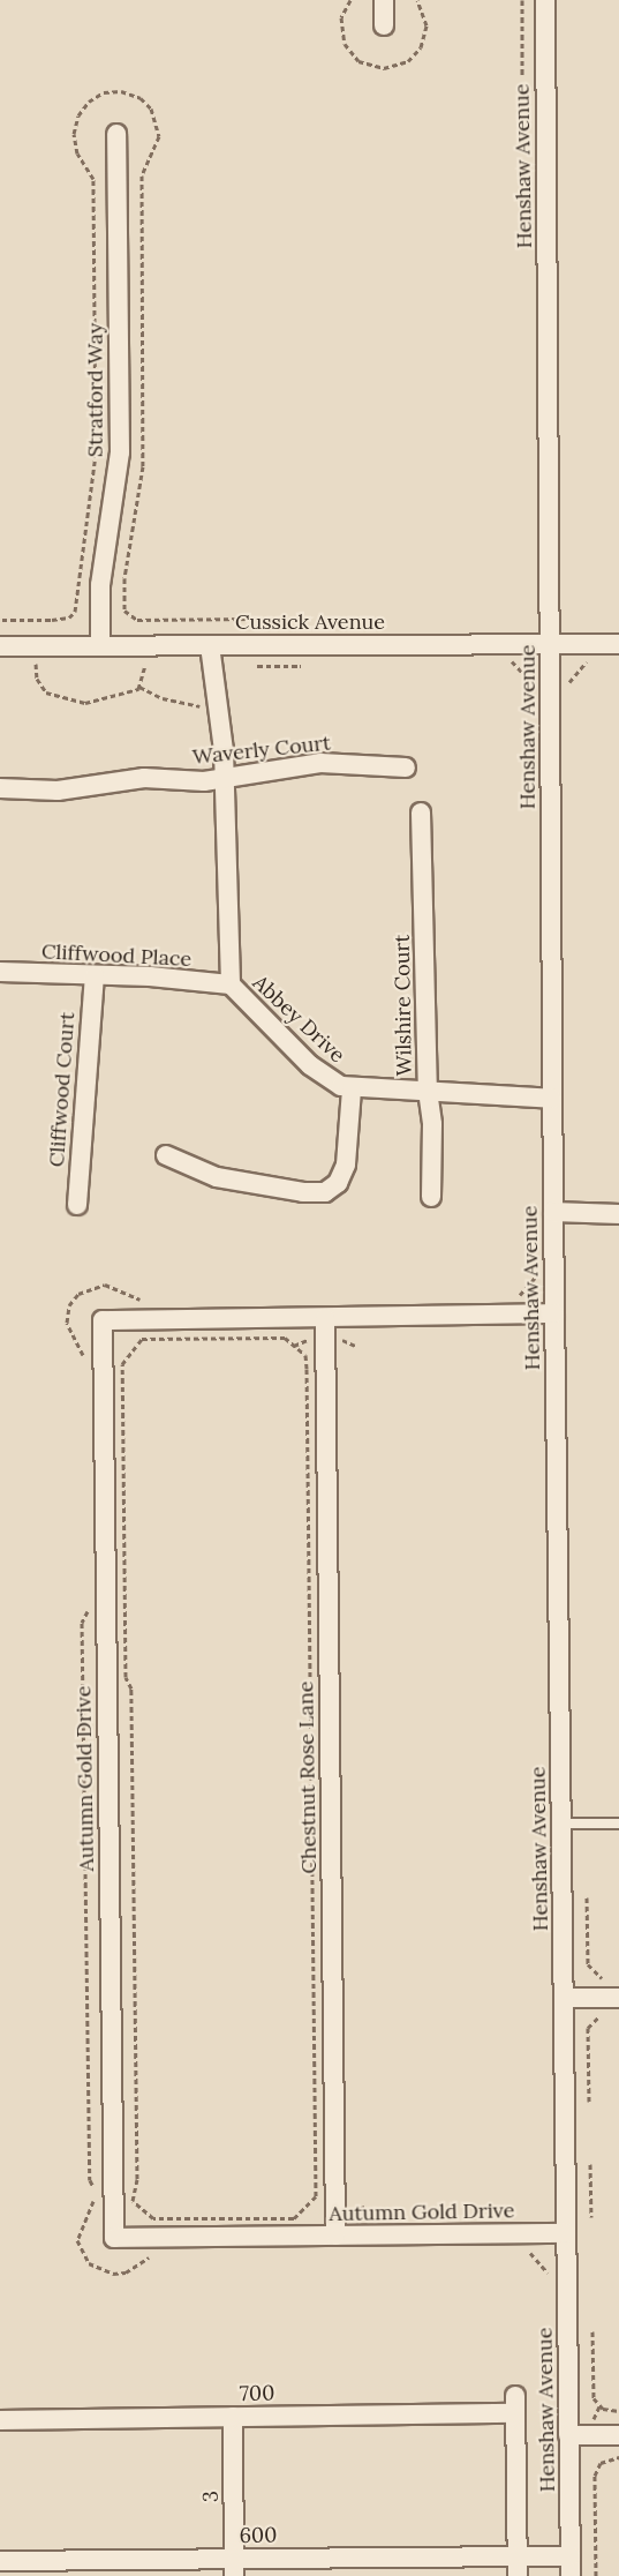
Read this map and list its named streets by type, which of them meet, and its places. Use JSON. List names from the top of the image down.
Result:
{
  "streets": {
    "street": [
      "Henshaw Avenue",
      "Stratford Way",
      "Cussick Avenue",
      "Waverly Court",
      "Cliffwood Place",
      "Wilshire Court",
      "Abbey Drive",
      "Cliffwood Court",
      "Chestnut Rose Lane",
      "Autumn Gold Drive",
      "700",
      "3",
      "600"
    ]
  },
  "crossings": [
    ["Henshaw Avenue", "Cussick Avenue"],
    ["Henshaw Avenue", "Abbey Drive"],
    ["Henshaw Avenue", "Autumn Gold Drive"],
    ["Henshaw Avenue", "600"],
    ["Stratford Way", "Cussick Avenue"],
    ["Cussick Avenue", "Abbey Drive"],
    ["Waverly Court", "Abbey Drive"],
    ["Cliffwood Place", "Abbey Drive"],
    ["Cliffwood Place", "Cliffwood Court"],
    ["Wilshire Court", "Abbey Drive"],
    ["Chestnut Rose Lane", "Autumn Gold Drive"],
    ["700", "3"],
    ["700", "600"],
    ["3", "600"]
  ]
}
